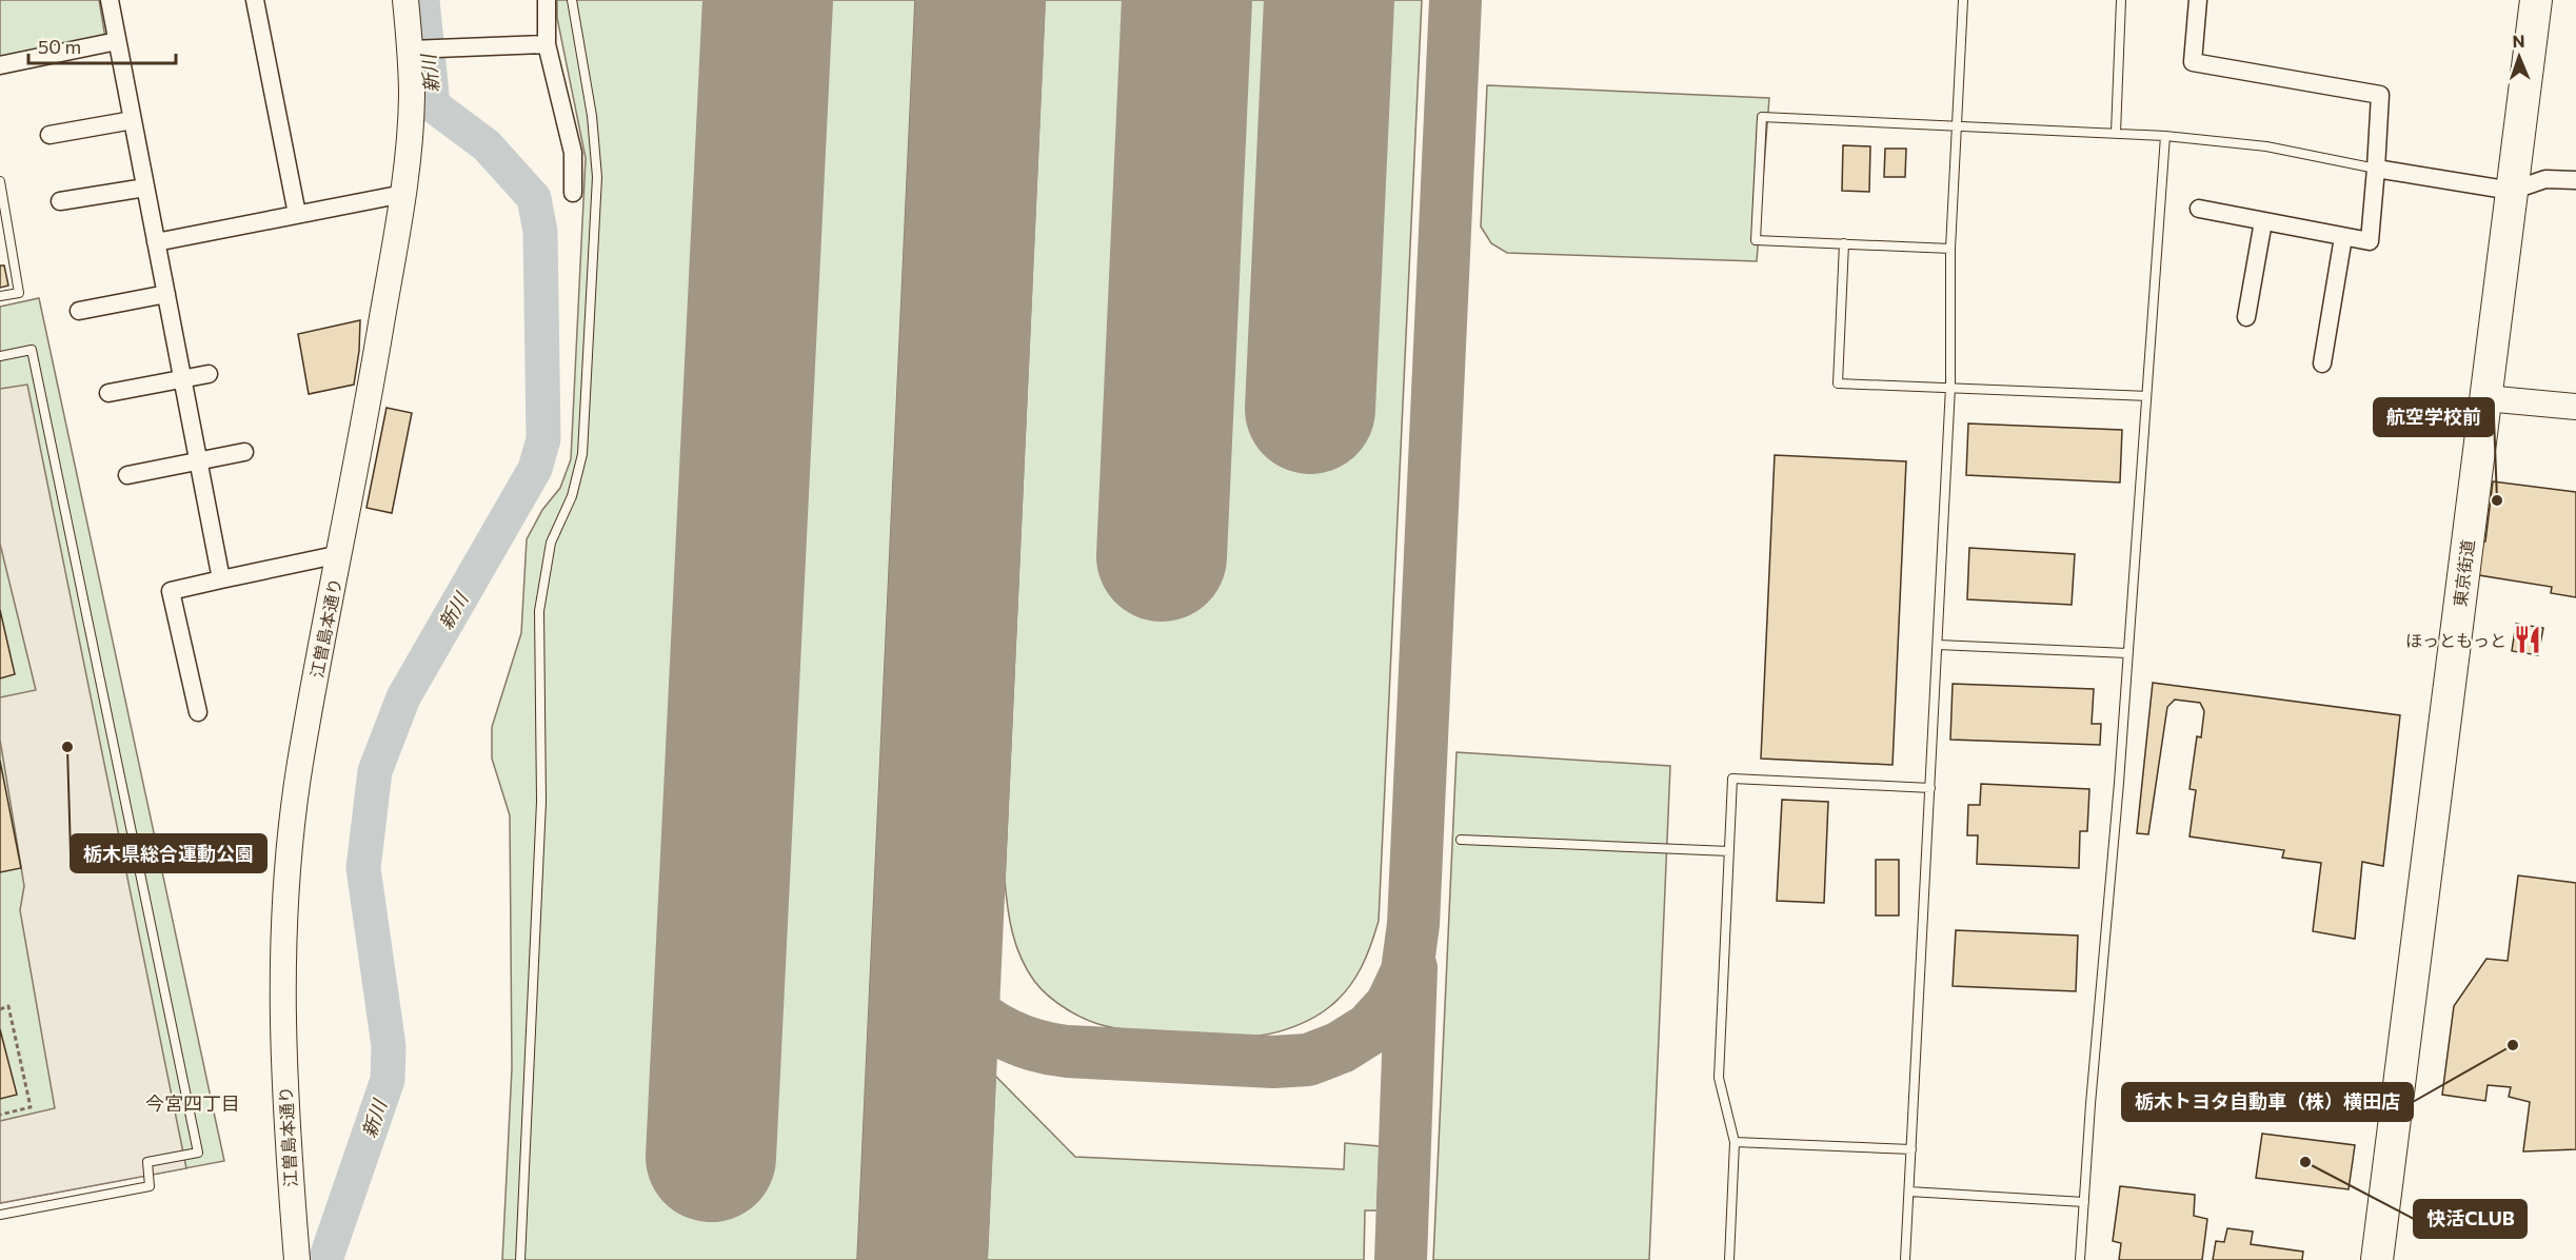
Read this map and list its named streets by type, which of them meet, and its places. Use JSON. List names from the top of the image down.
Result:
{
  "streets": {
    "highway": ["東京街道"],
    "street": ["江曽島本通り"]
  },
  "districts": ["今宮四丁目"],
  "water": ["新川"],
  "places": {
    "other": [
      "航空学校前",
      "栃木県総合運動公園",
      "栃木トヨタ自動車（株）横田店",
      "快活CLUB"
    ],
    "restaurant": ["ほっともっと"]
  },
  "scale_bar": "50 m",
  "north": "top"
}
